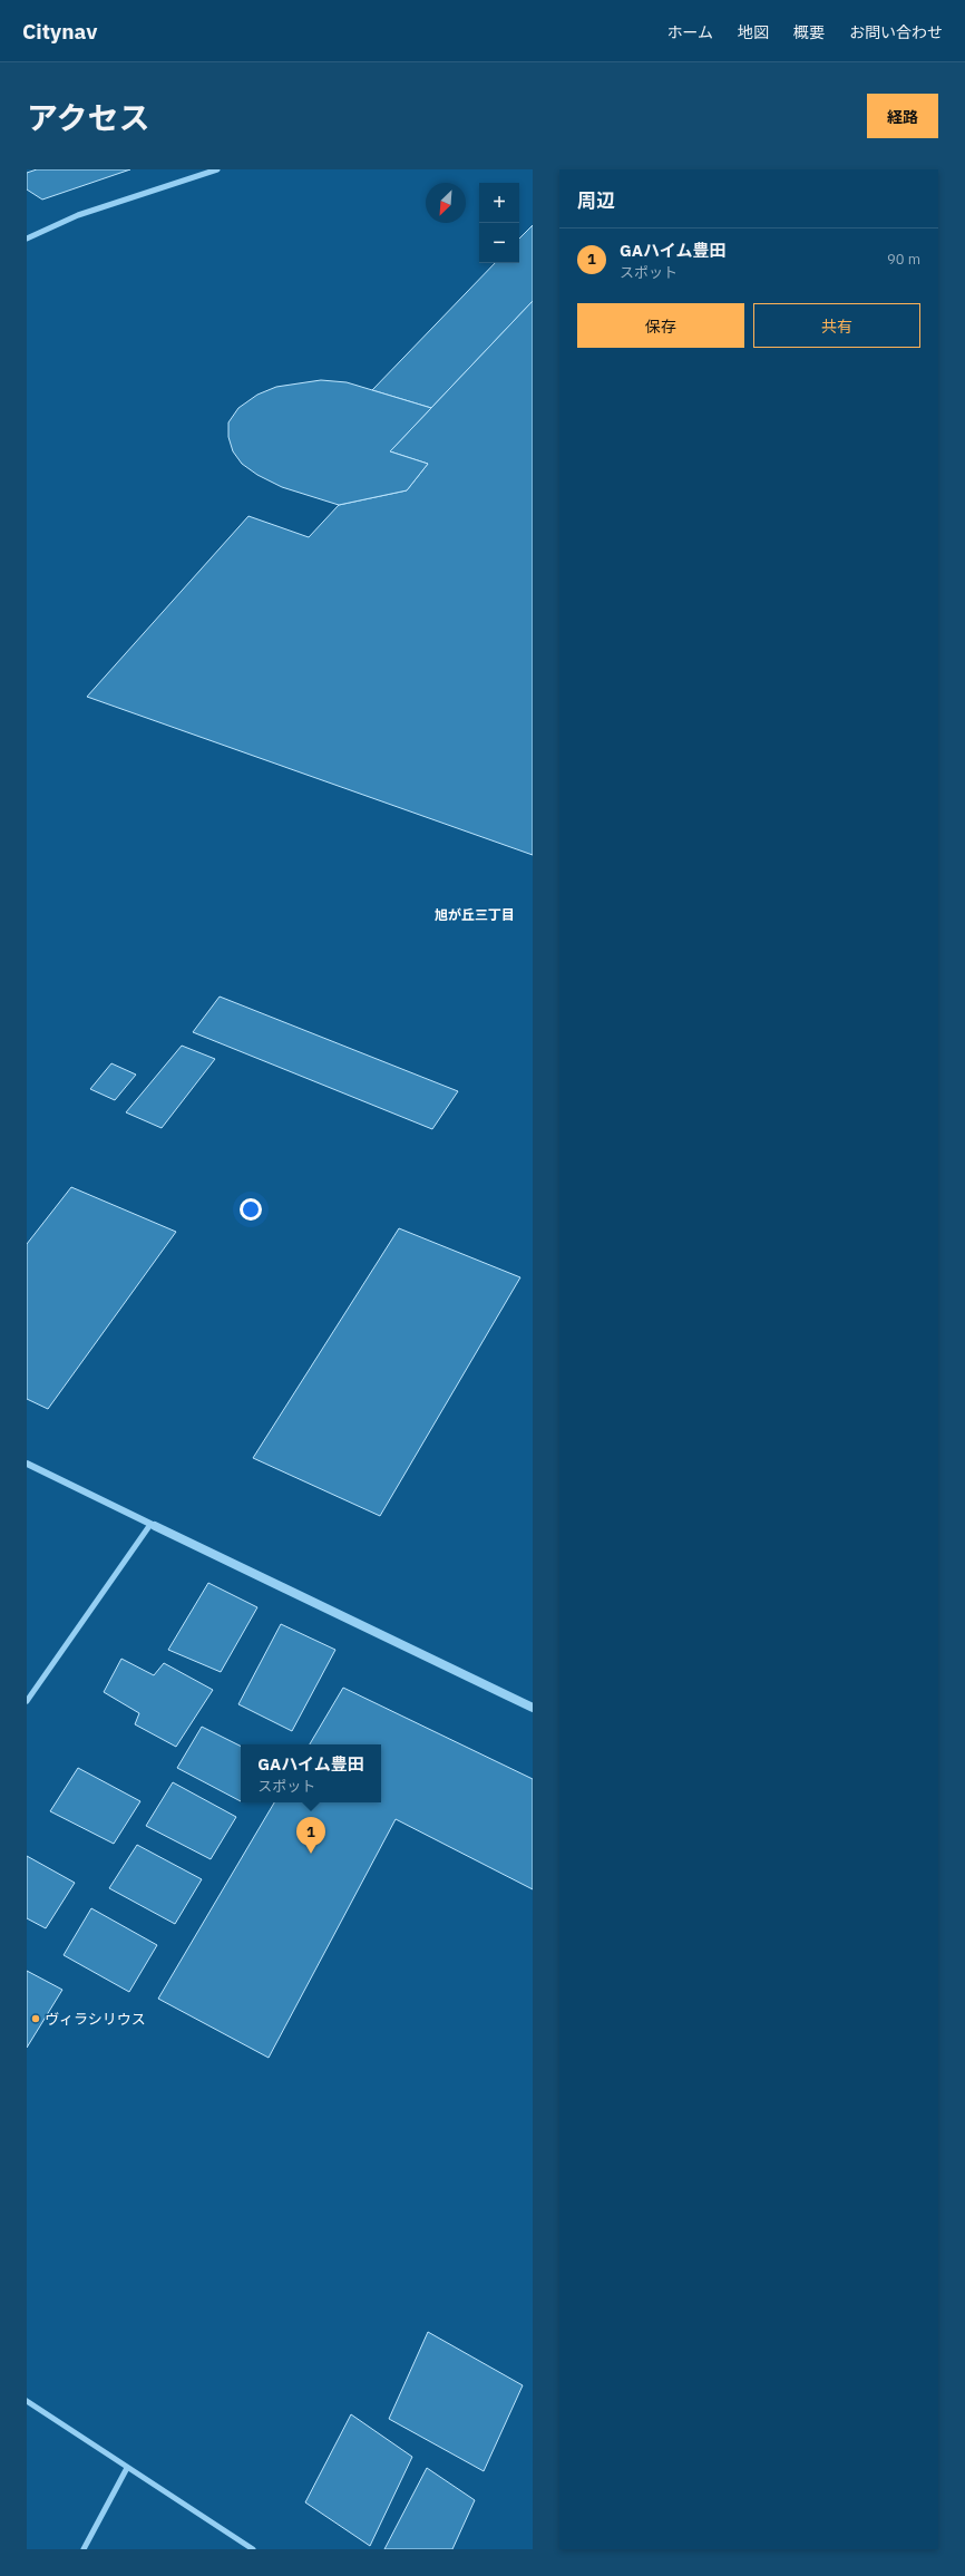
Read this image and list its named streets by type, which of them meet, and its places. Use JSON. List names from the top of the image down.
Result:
{
  "districts": ["旭が丘三丁目"],
  "places": ["ヴィラシリウス"],
  "north": "bottom left",
  "page": {
    "header": "Citynav",
    "nav": [
      "ホーム",
      "地図",
      "概要",
      "お問い合わせ"
    ],
    "title": "アクセス",
    "buttons": [
      "経路",
      ["保存", "共有"]
    ],
    "heading": "周辺",
    "map_buttons": ["+", "−"],
    "list": [
      {
        "mark": "1",
        "name": "GAハイム豊田",
        "note": "スポット",
        "value": "90 m"
      }
    ],
    "popup": ["GAハイム豊田", "スポット"],
    "pins": "1"
  }
}
